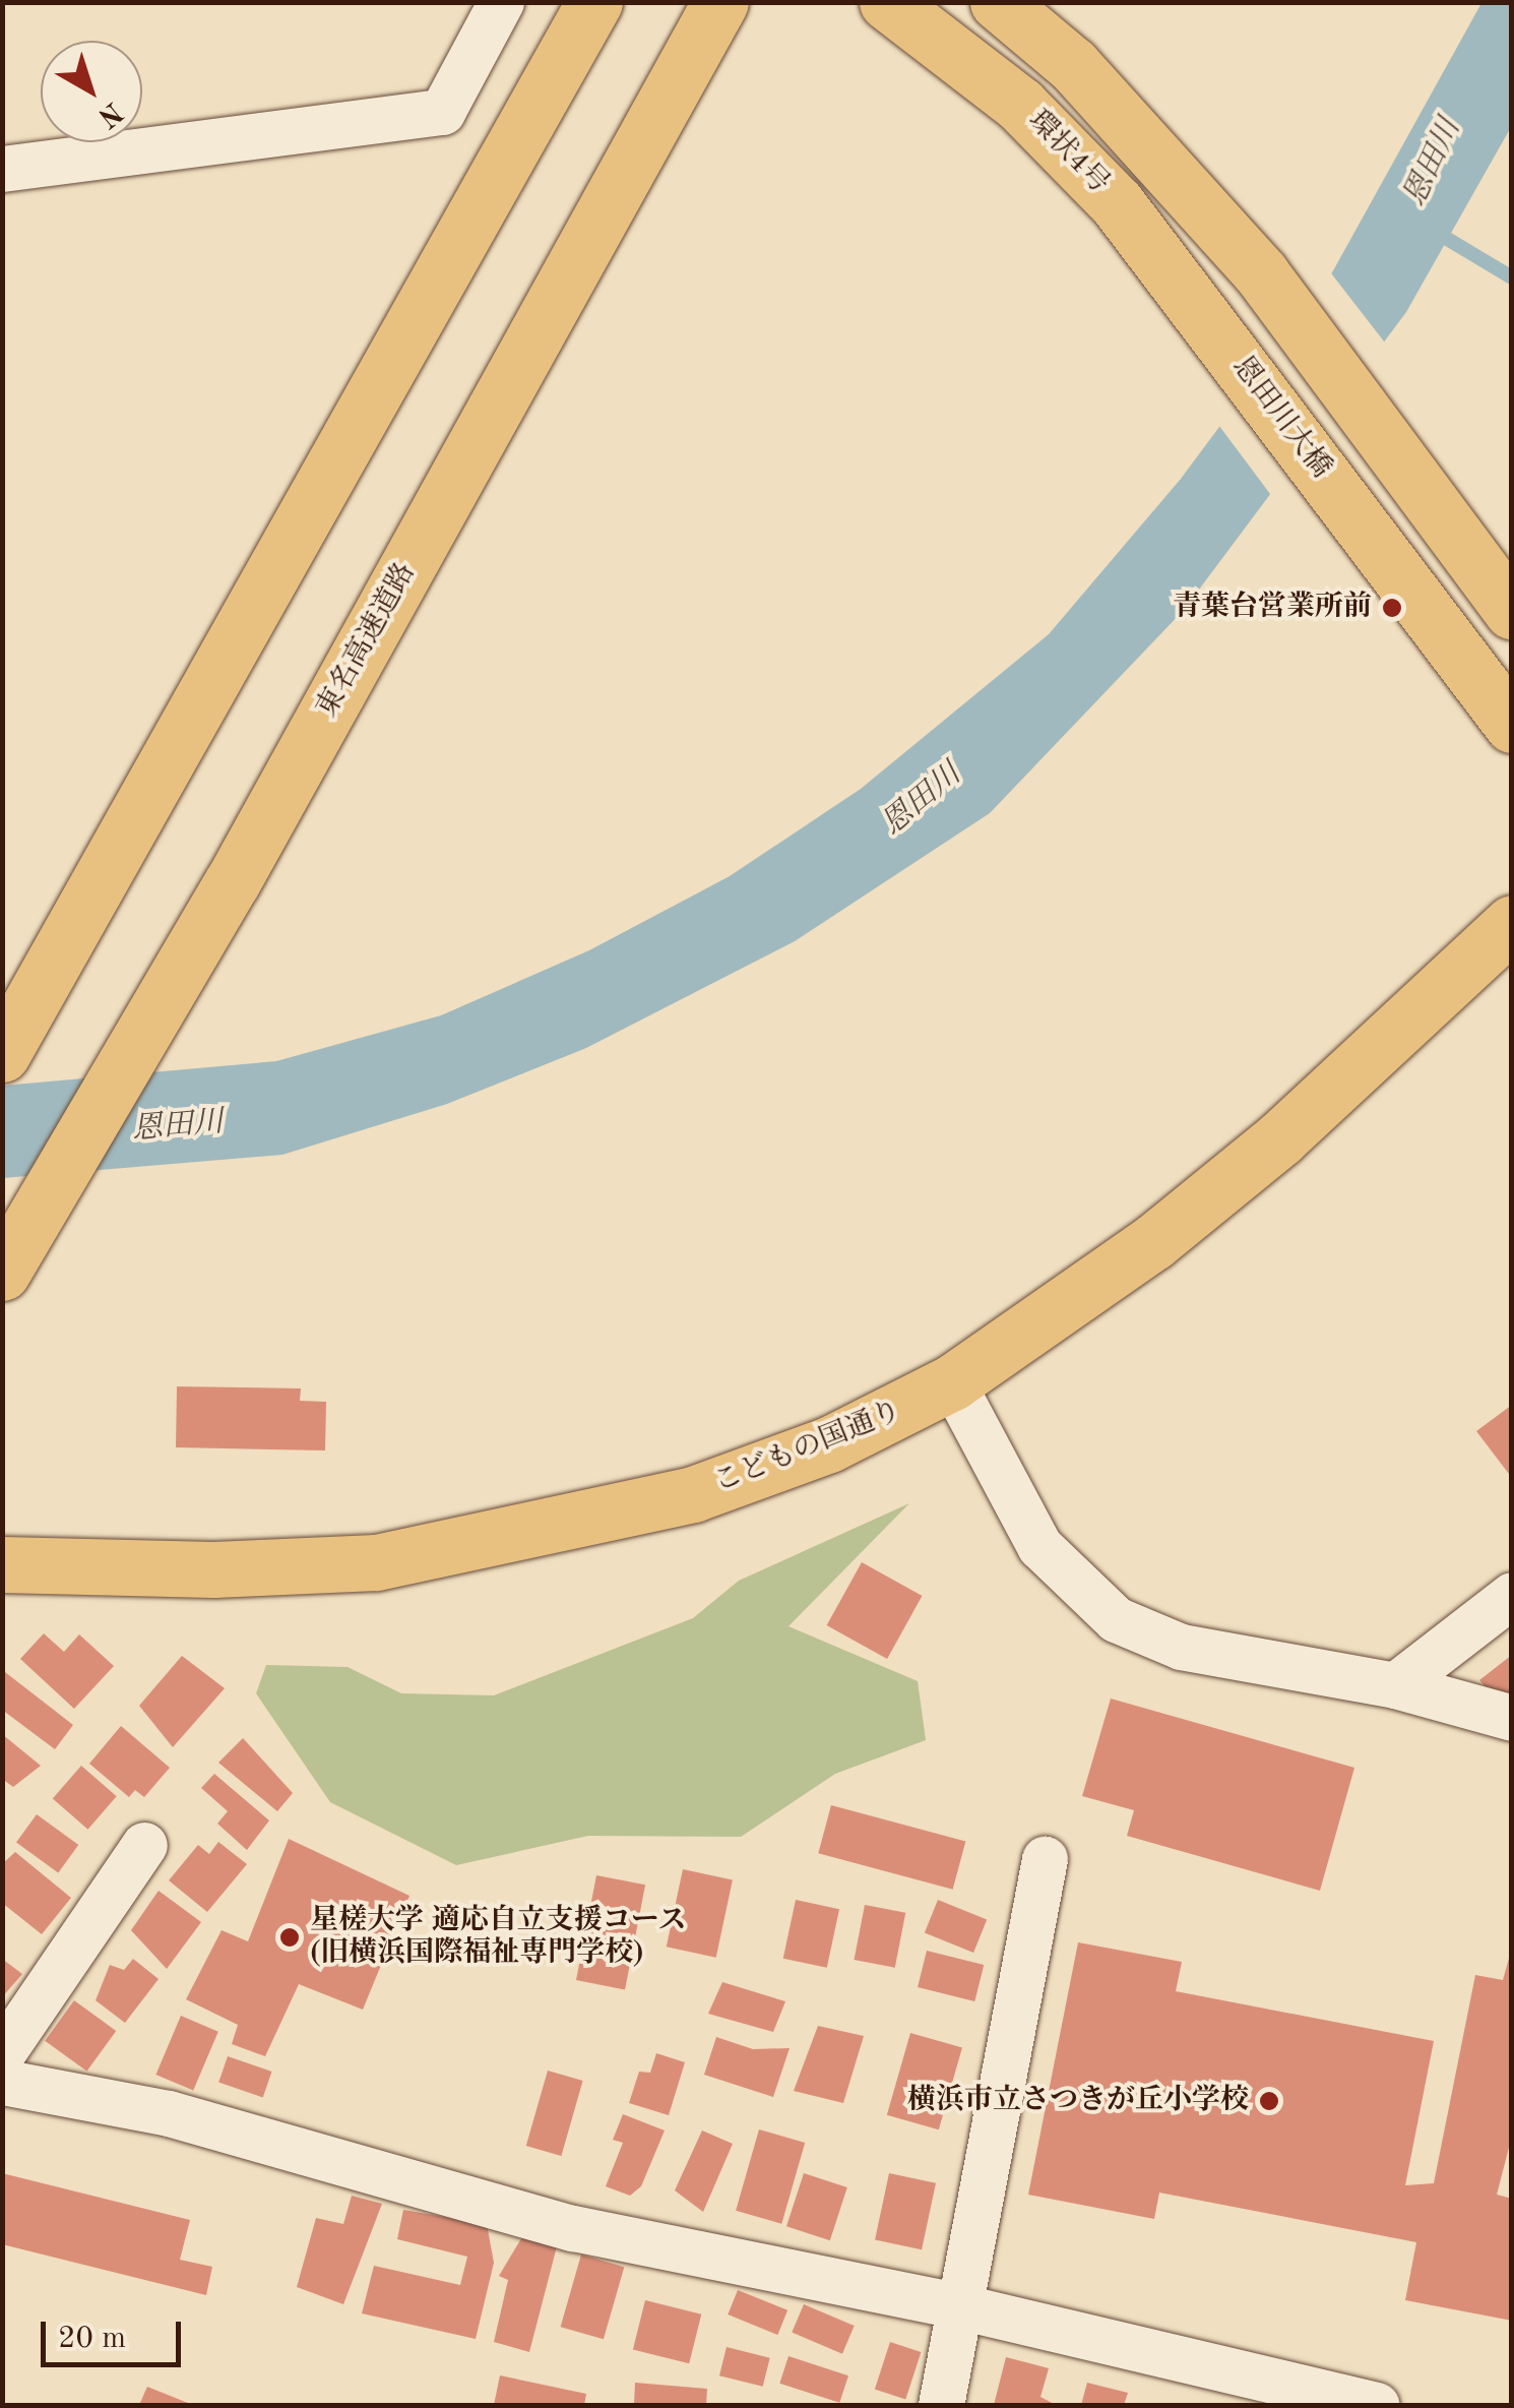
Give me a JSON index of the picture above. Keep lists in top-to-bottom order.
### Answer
{
  "streets": {
    "main road": [
      "環状4号",
      "恩田川大橋",
      "東名高速道路",
      "こどもの国通り"
    ]
  },
  "crossings": [
    ["環状4号", "恩田川大橋"]
  ],
  "water": ["恩田川"],
  "places": ["青葉台営業所前", "星槎大学 適応自立支援コース (旧横浜国際福祉専門学校)", "横浜市立さつきが丘小学校"],
  "scale_bar": "20 m",
  "north": "bottom right"
}
